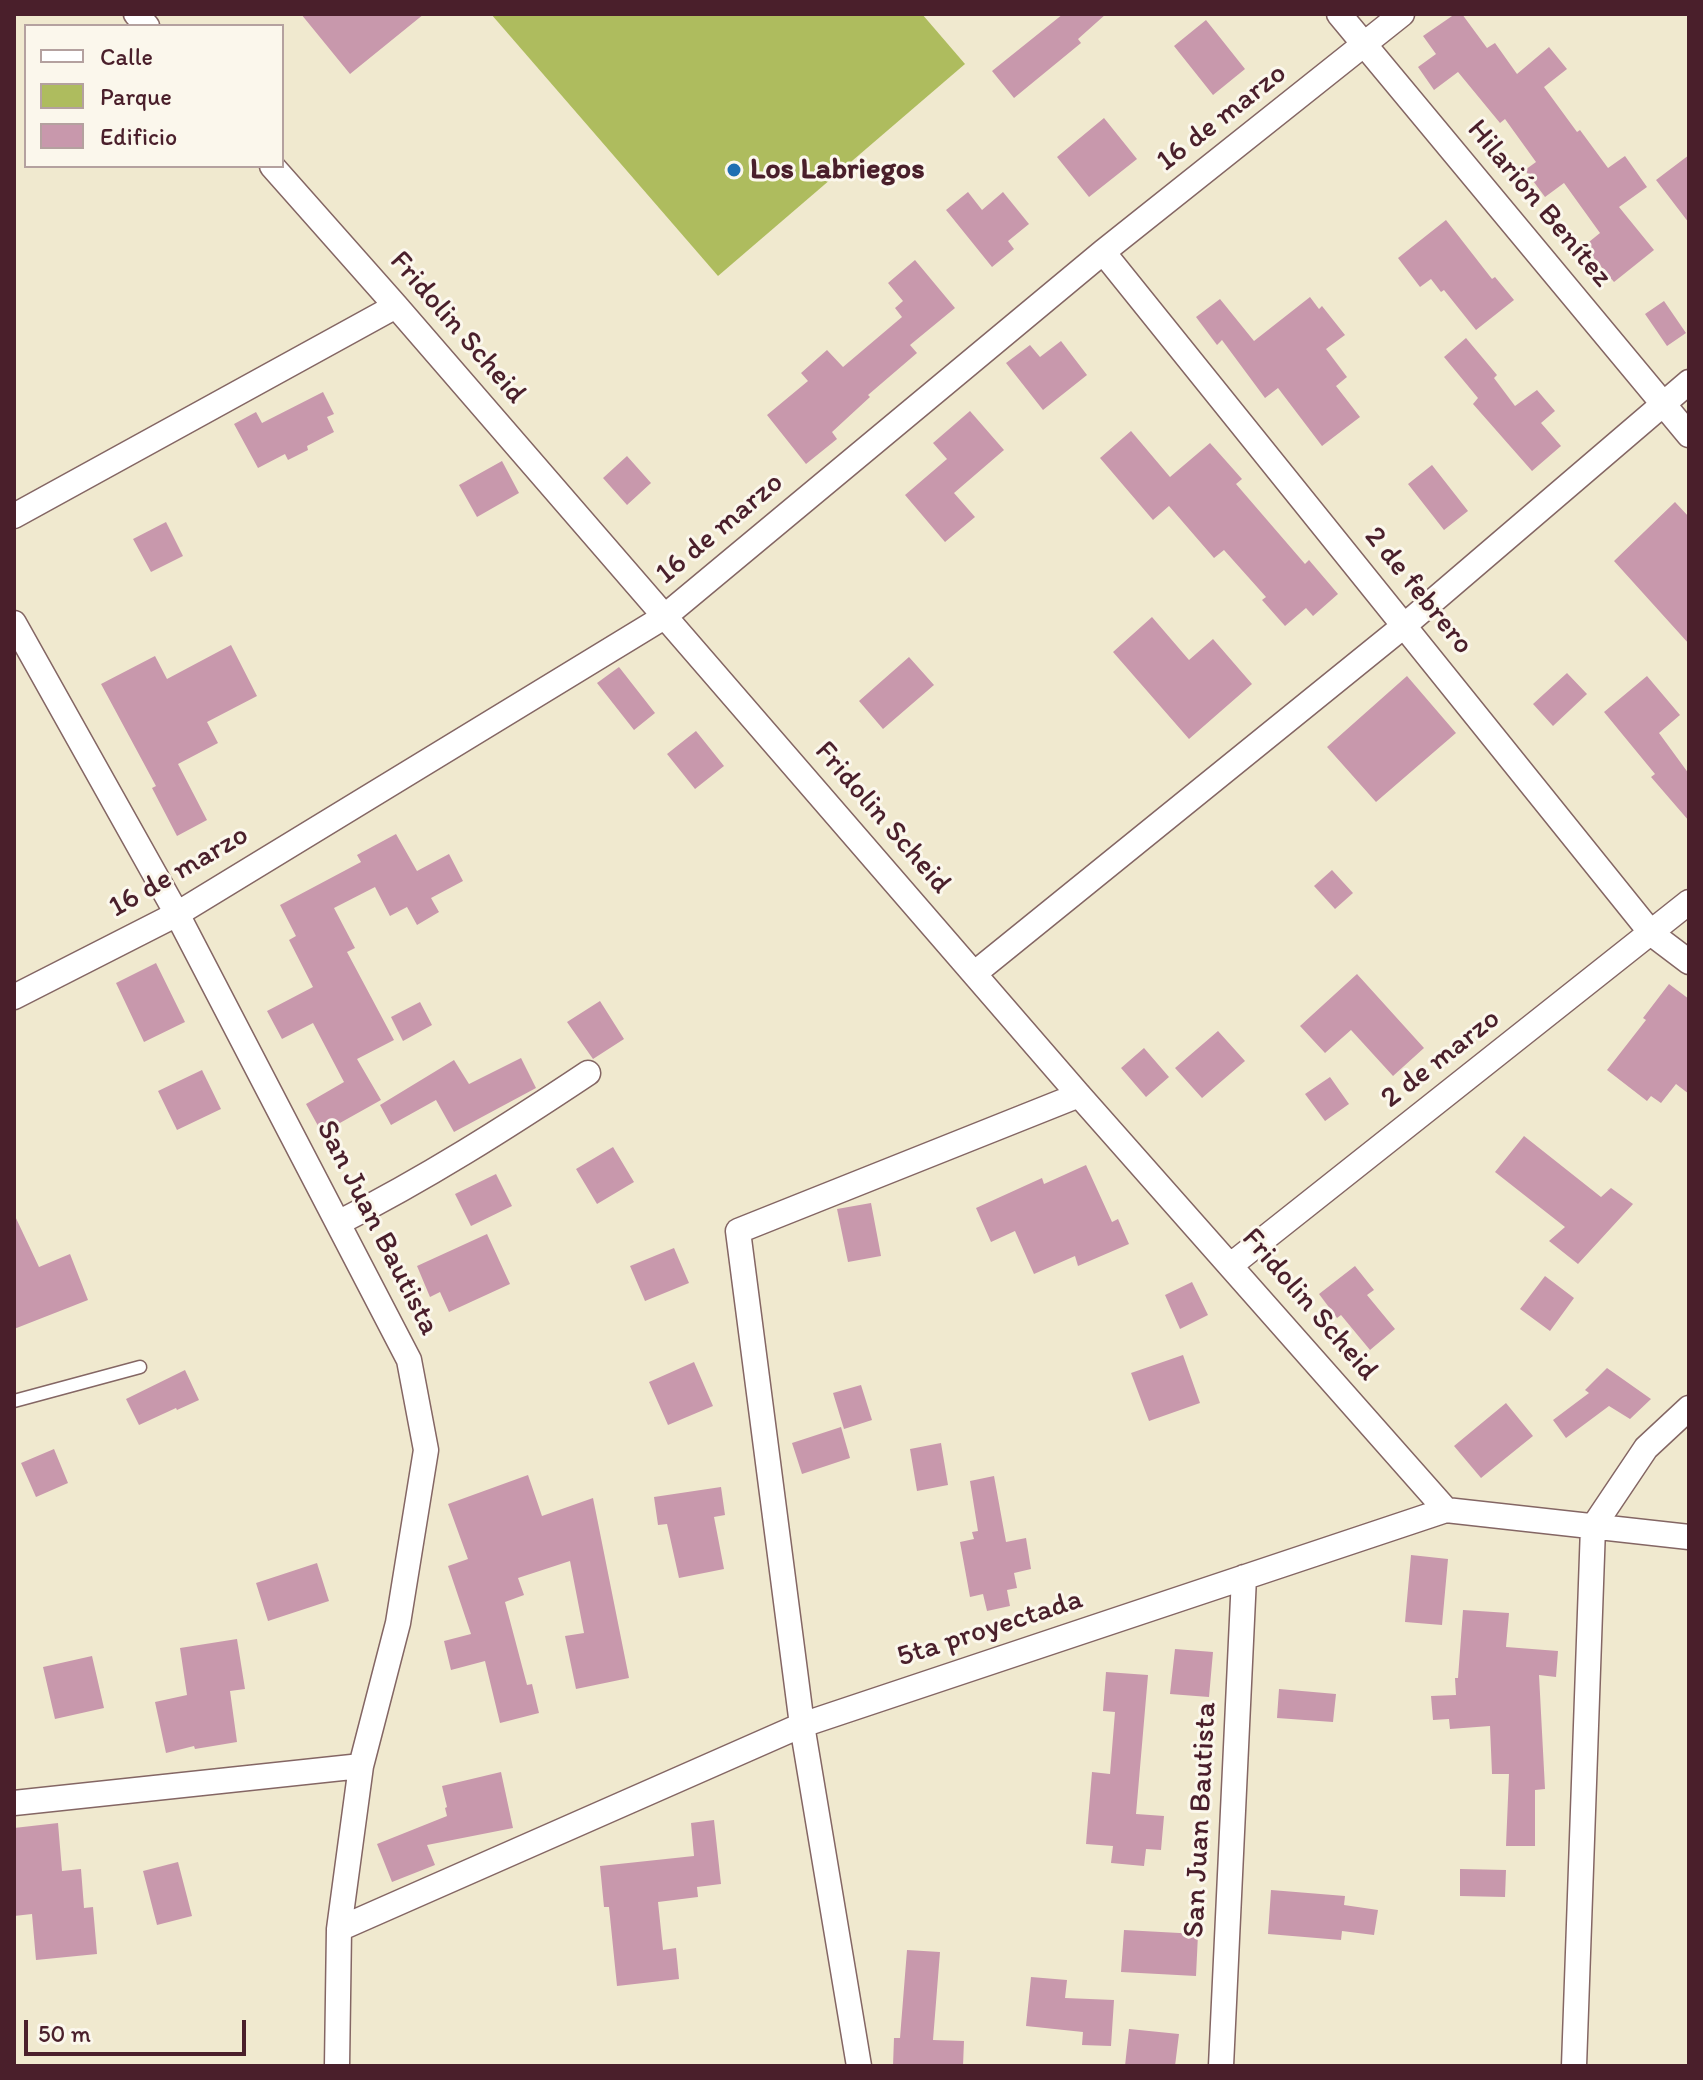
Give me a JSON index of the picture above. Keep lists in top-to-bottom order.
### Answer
{
  "streets": {
    "street": [
      "16 de marzo",
      "Hilarión Benítez",
      "Fridolin Scheid",
      "2 de febrero",
      "2 de marzo",
      "San Juan Bautista",
      "5ta proyectada"
    ]
  },
  "crossings": [
    ["16 de marzo", "Hilarión Benítez"],
    ["16 de marzo", "Fridolin Scheid"],
    ["16 de marzo", "2 de febrero"],
    ["16 de marzo", "San Juan Bautista"],
    ["Fridolin Scheid", "2 de marzo"],
    ["Fridolin Scheid", "5ta proyectada"],
    ["2 de febrero", "2 de marzo"],
    ["San Juan Bautista", "5ta proyectada"]
  ],
  "places": ["Los Labriegos"],
  "legend": ["Calle", "Parque", "Edificio"],
  "scale_bar": "50 m"
}
